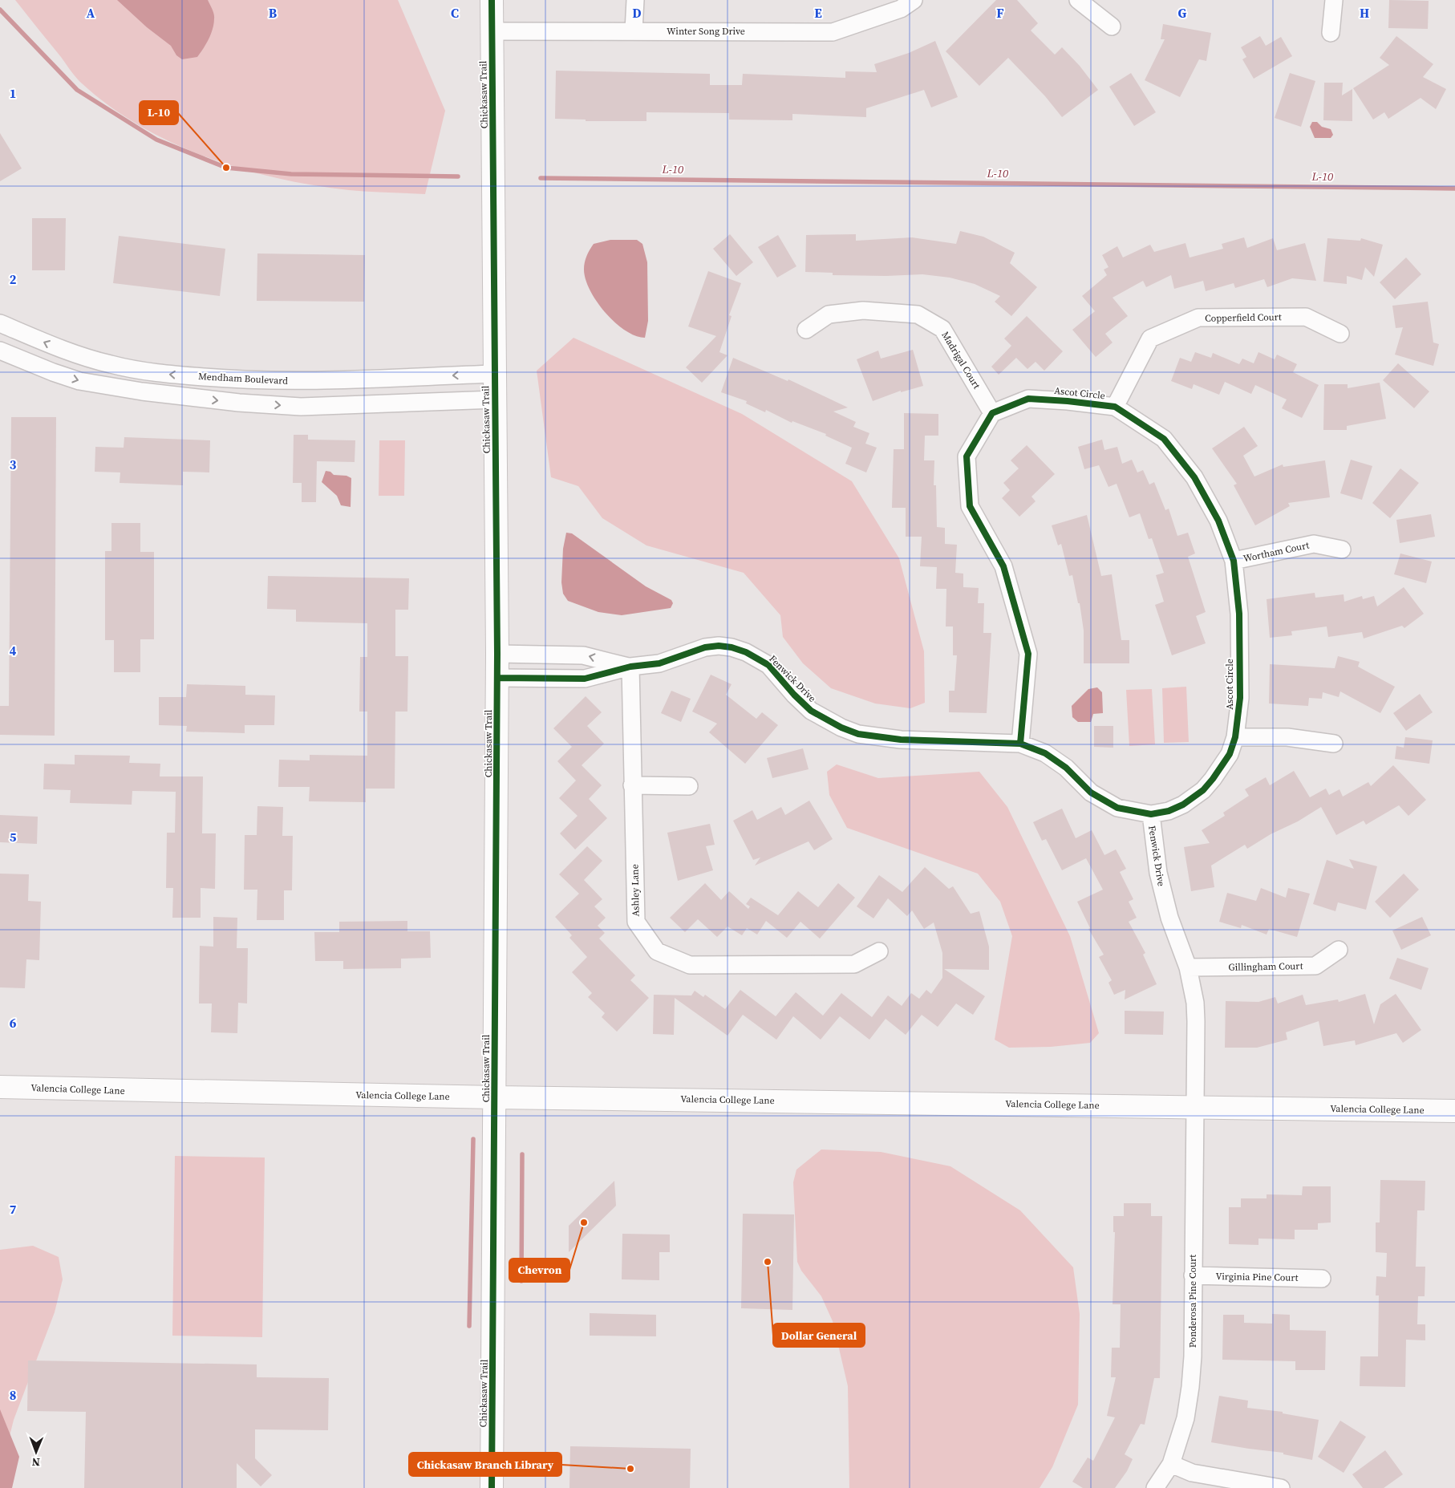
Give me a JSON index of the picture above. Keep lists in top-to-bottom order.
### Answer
{
  "streets": {
    "street": [
      "Winter Song Drive",
      "Chickasaw Trail",
      "Copperfield Court",
      "Madrigal Court",
      "Mendham Boulevard",
      "Ascot Circle",
      "Wortham Court",
      "Fenwick Drive",
      "Ashley Lane",
      "Gillingham Court",
      "Valencia College Lane",
      "Virginia Pine Court",
      "Ponderosa Pine Court"
    ]
  },
  "crossings": [
    ["Winter Song Drive", "Chickasaw Trail"],
    ["Chickasaw Trail", "Mendham Boulevard"],
    ["Chickasaw Trail", "Fenwick Drive"],
    ["Chickasaw Trail", "Valencia College Lane"],
    ["Copperfield Court", "Ascot Circle"],
    ["Madrigal Court", "Ascot Circle"],
    ["Ascot Circle", "Wortham Court"],
    ["Ascot Circle", "Fenwick Drive"],
    ["Fenwick Drive", "Ashley Lane"],
    ["Fenwick Drive", "Gillingham Court"],
    ["Fenwick Drive", "Valencia College Lane"],
    ["Fenwick Drive", "Ponderosa Pine Court"],
    ["Valencia College Lane", "Ponderosa Pine Court"],
    ["Virginia Pine Court", "Ponderosa Pine Court"]
  ],
  "water": ["L-10"],
  "places": [
    "L-10",
    "Chevron",
    "Dollar General",
    "Chickasaw Branch Library"
  ],
  "north": "bottom",
  "grid": {
    "columns": [
      "A",
      "B",
      "C",
      "D",
      "E",
      "F",
      "G",
      "H"
    ],
    "rows": [
      "1",
      "2",
      "3",
      "4",
      "5",
      "6",
      "7",
      "8"
    ]
  }
}
